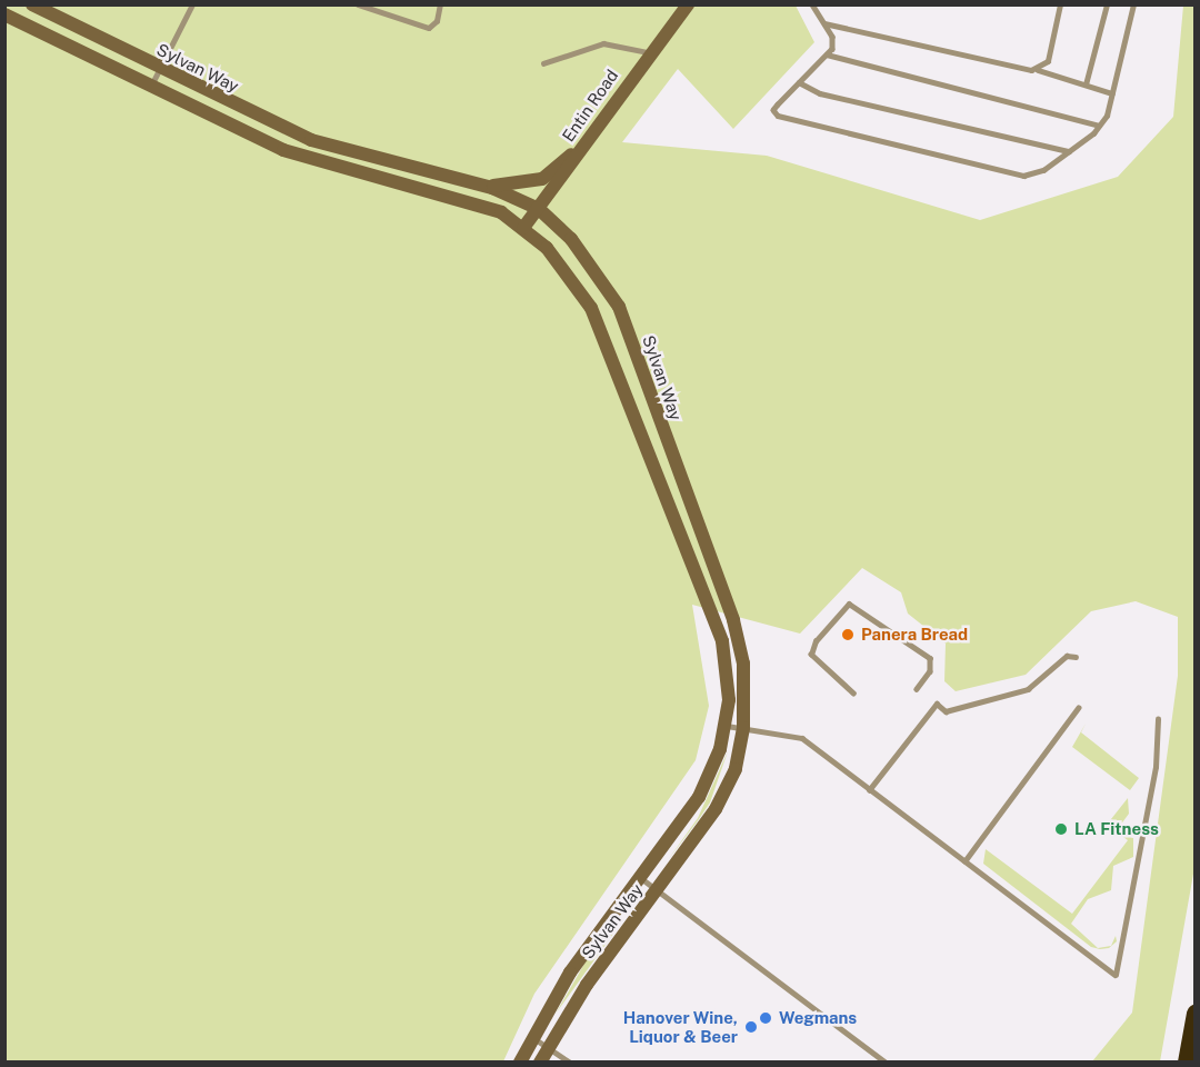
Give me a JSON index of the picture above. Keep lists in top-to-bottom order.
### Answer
{
  "streets": {
    "street": ["Sylvan Way", "Entin Road"]
  },
  "crossings": [
    ["Sylvan Way", "Entin Road"]
  ],
  "places": [
    "Panera Bread",
    "LA Fitness",
    "Wegmans",
    "Hanover Wine, Liquor & Beer"
  ]
}
